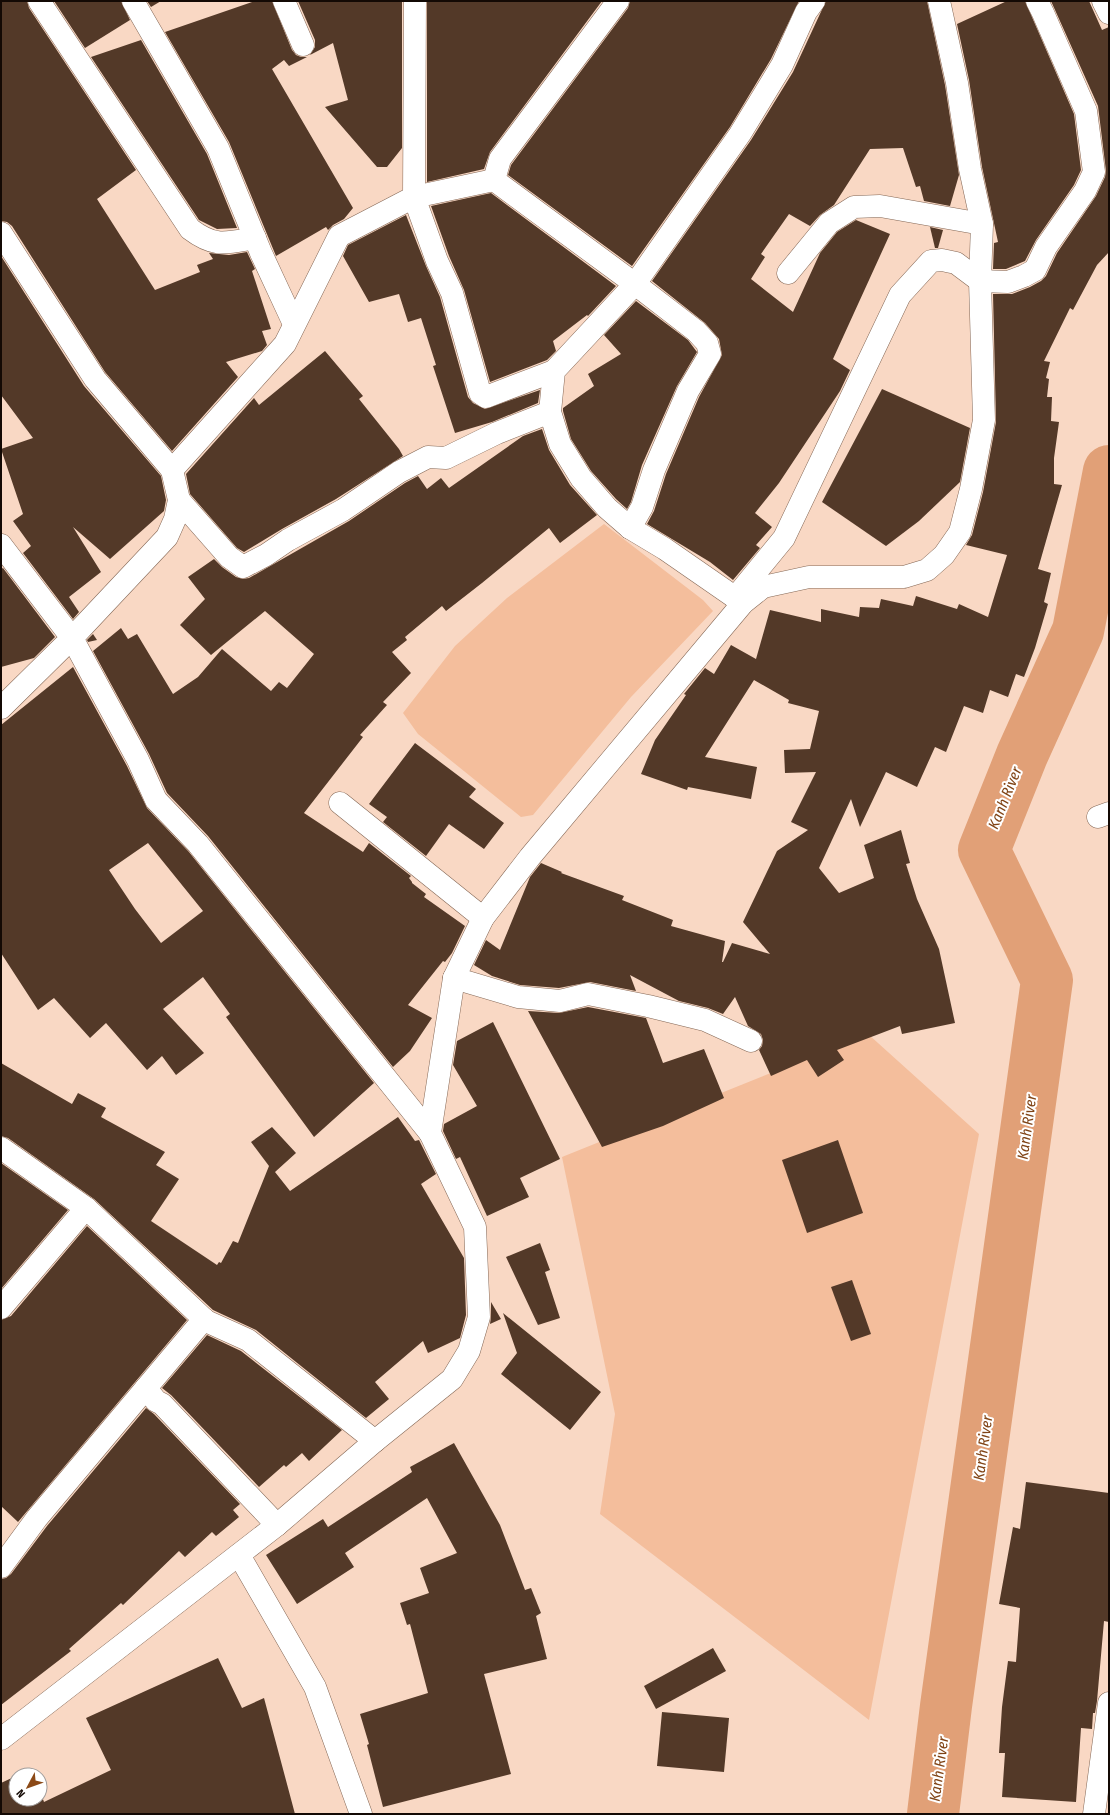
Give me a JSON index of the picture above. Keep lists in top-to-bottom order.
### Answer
{
  "water": ["Kanh River"],
  "north": "bottom left"
}
